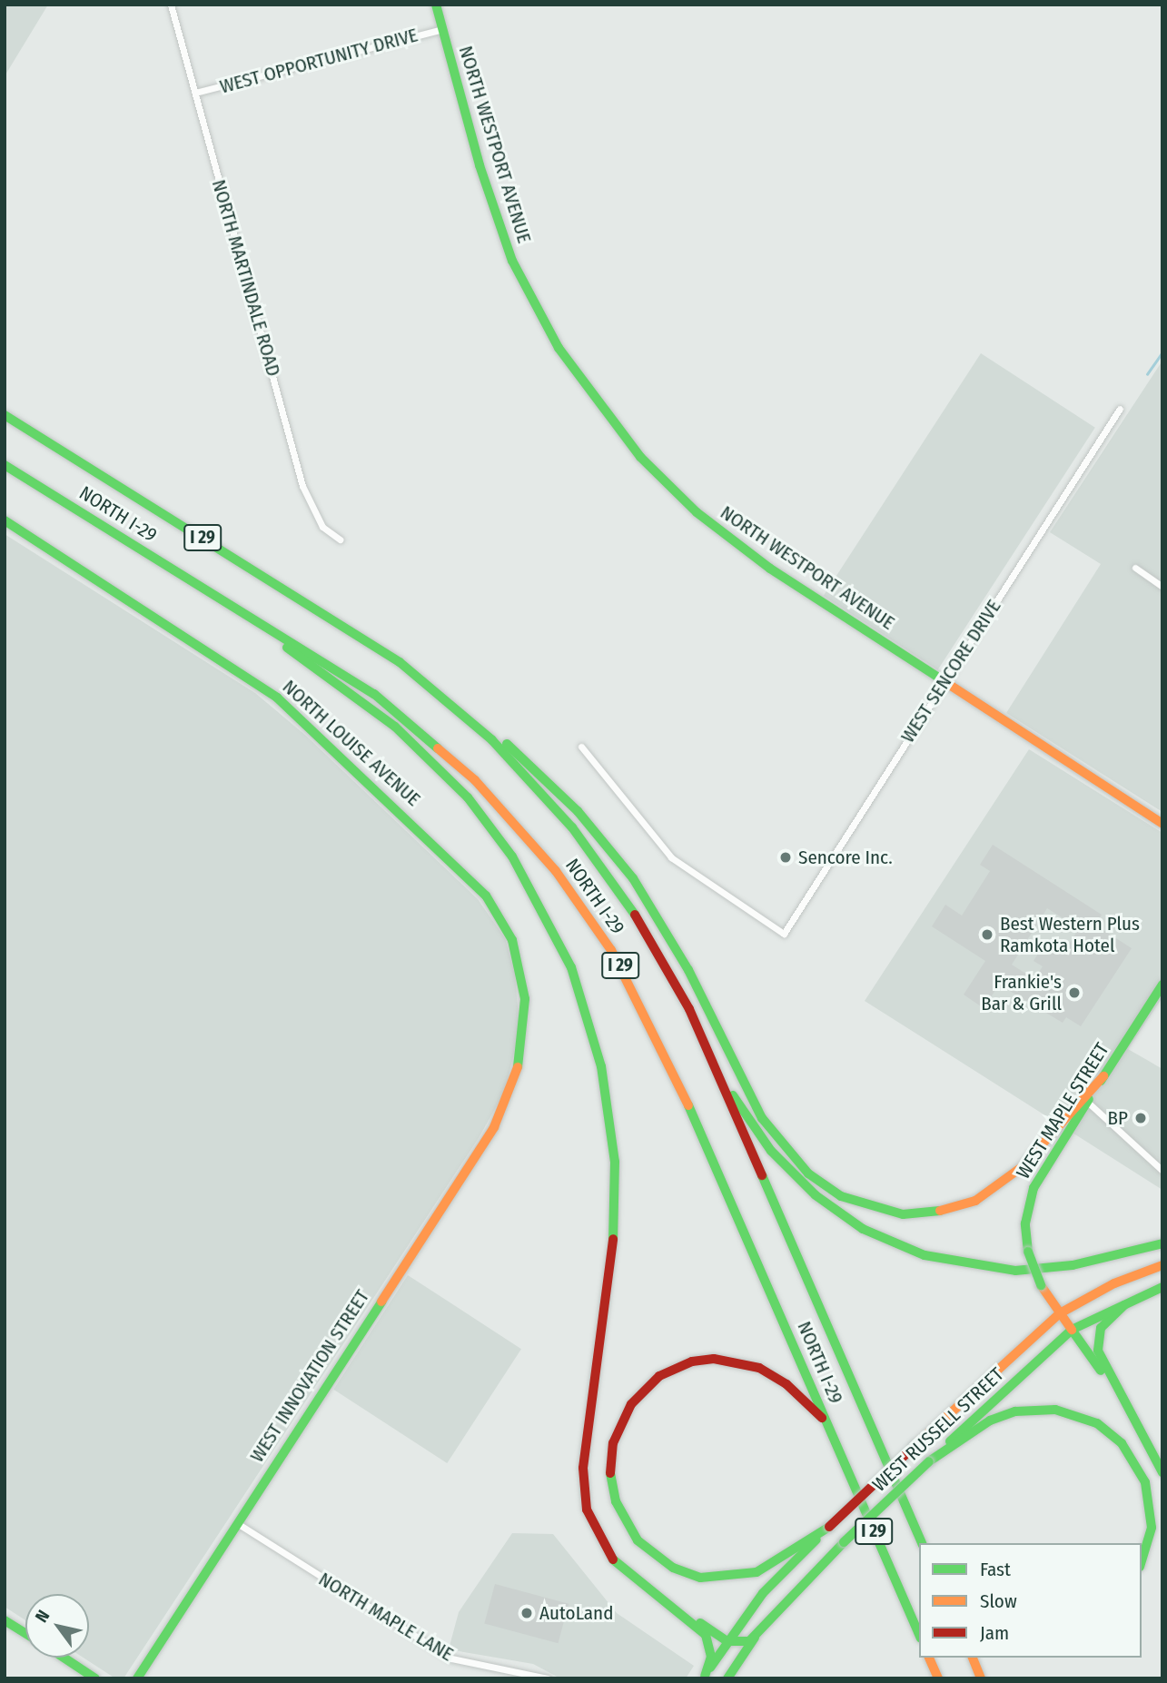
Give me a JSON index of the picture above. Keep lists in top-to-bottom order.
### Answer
{
  "streets": {
    "main road": [
      "NORTH WESTPORT AVENUE",
      "NORTH I-29",
      "I 29",
      "NORTH LOUISE AVENUE",
      "WEST MAPLE STREET",
      "WEST INNOVATION STREET",
      "WEST RUSSELL STREET"
    ],
    "street": [
      "WEST OPPORTUNITY DRIVE",
      "NORTH MARTINDALE ROAD",
      "WEST SENCORE DRIVE",
      "NORTH MAPLE LANE"
    ]
  },
  "crossings": [
    ["WEST OPPORTUNITY DRIVE", "NORTH WESTPORT AVENUE"],
    ["WEST OPPORTUNITY DRIVE", "NORTH MARTINDALE ROAD"],
    ["NORTH WESTPORT AVENUE", "WEST SENCORE DRIVE"],
    ["NORTH LOUISE AVENUE", "WEST INNOVATION STREET"],
    ["WEST MAPLE STREET", "WEST RUSSELL STREET"],
    ["WEST INNOVATION STREET", "NORTH MAPLE LANE"]
  ],
  "places": [
    "Sencore Inc.",
    "Best Western Plus Ramkota Hotel",
    "Frankie's Bar & Grill",
    "BP",
    "AutoLand"
  ],
  "legend": ["Fast", "Slow", "Jam"],
  "north": "top left"
}
